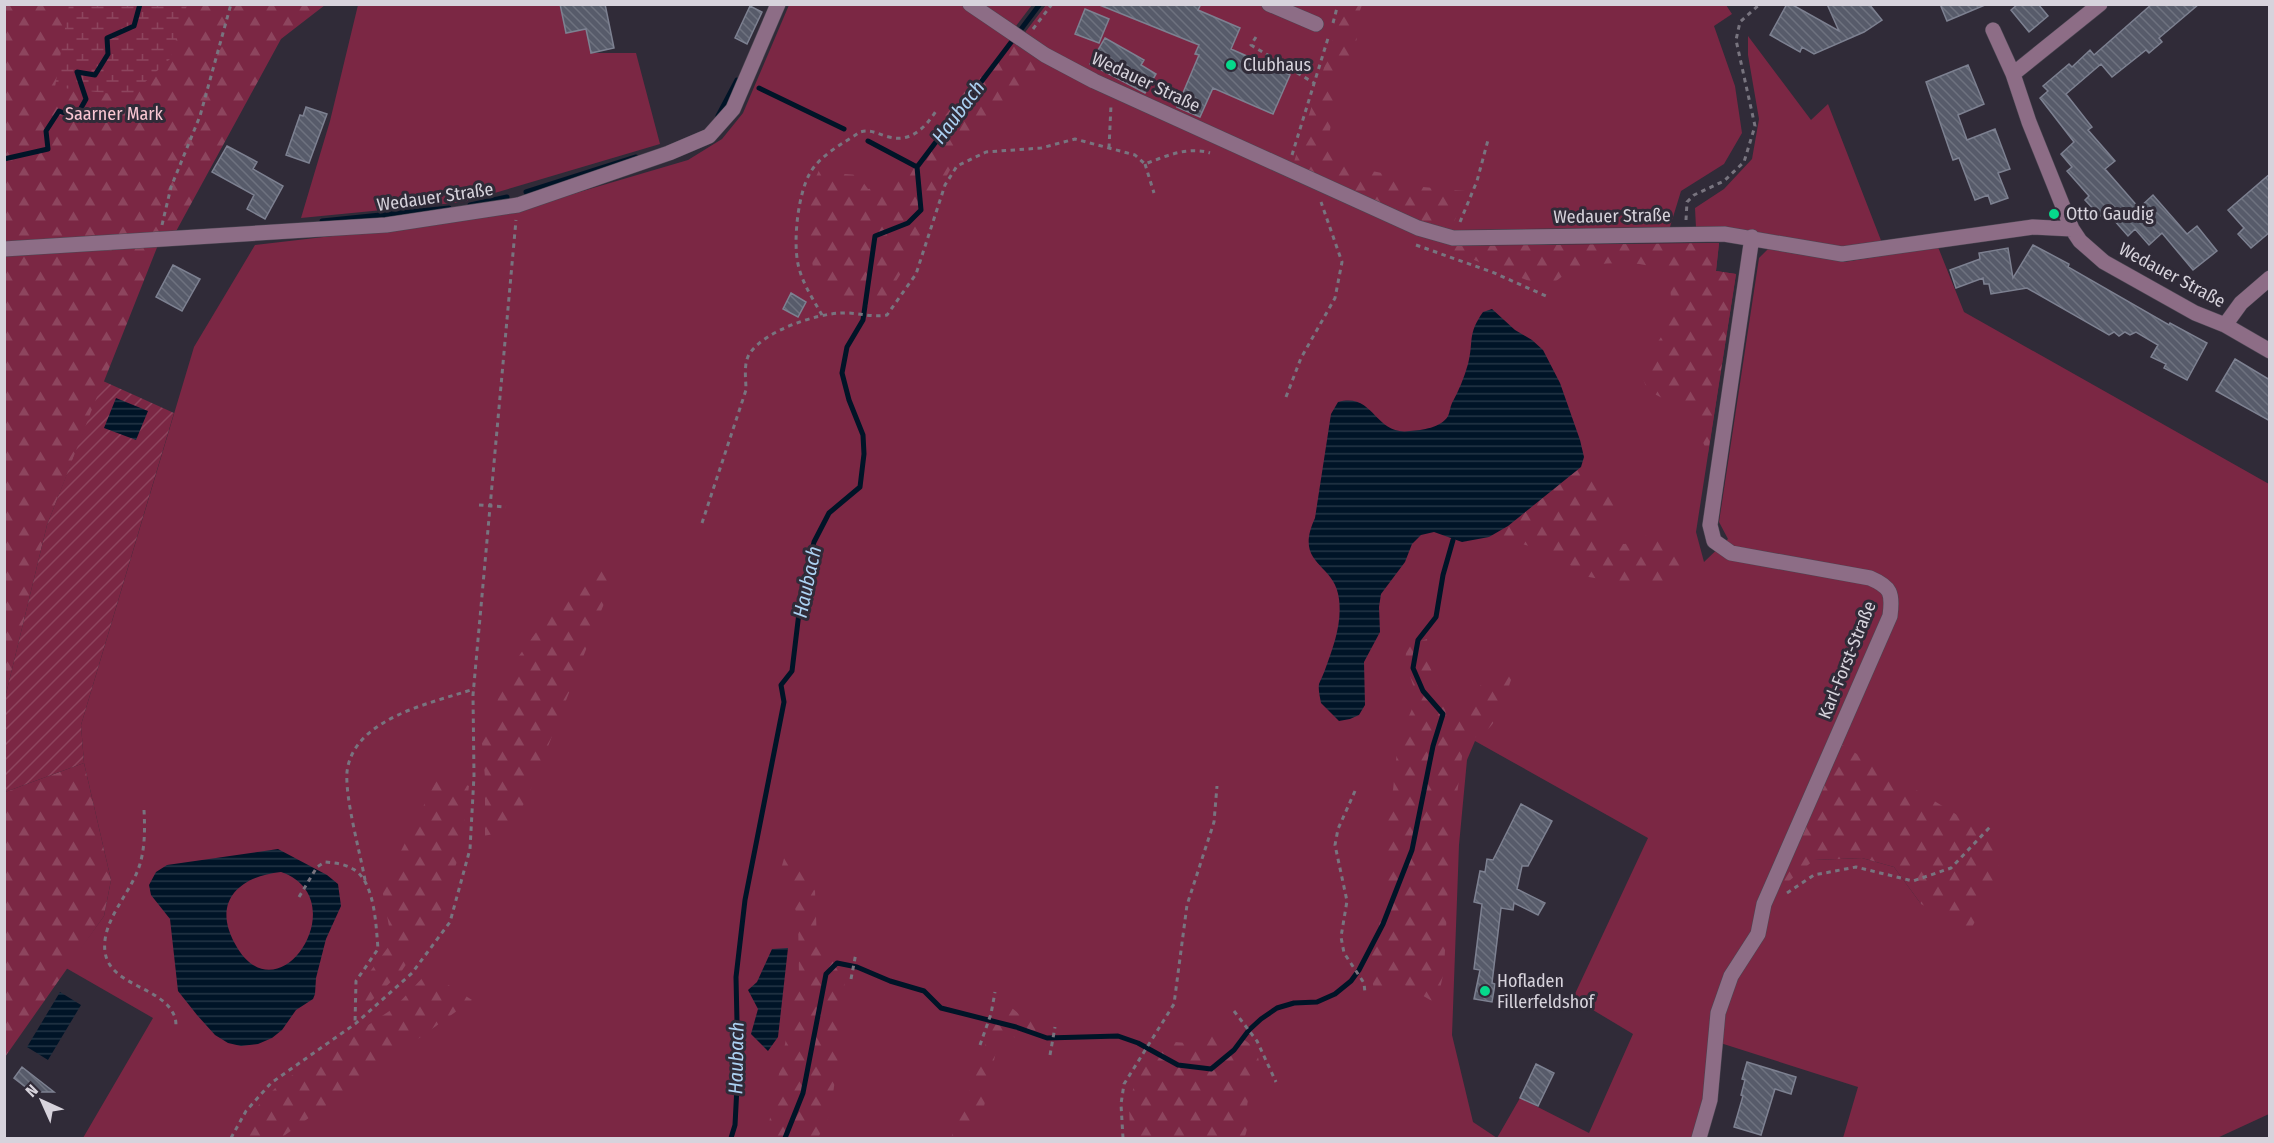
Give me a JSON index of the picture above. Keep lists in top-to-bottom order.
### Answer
{
  "streets": {
    "street": ["Wedauer Straße", "Karl-Forst-Straße"]
  },
  "crossings": [
    ["Wedauer Straße", "Karl-Forst-Straße"]
  ],
  "water": ["Haubach"],
  "parks": ["Saarner Mark"],
  "places": ["Clubhaus", "Otto Gaudig", "Hofladen Fillerfeldshof"],
  "north": "top left"
}
